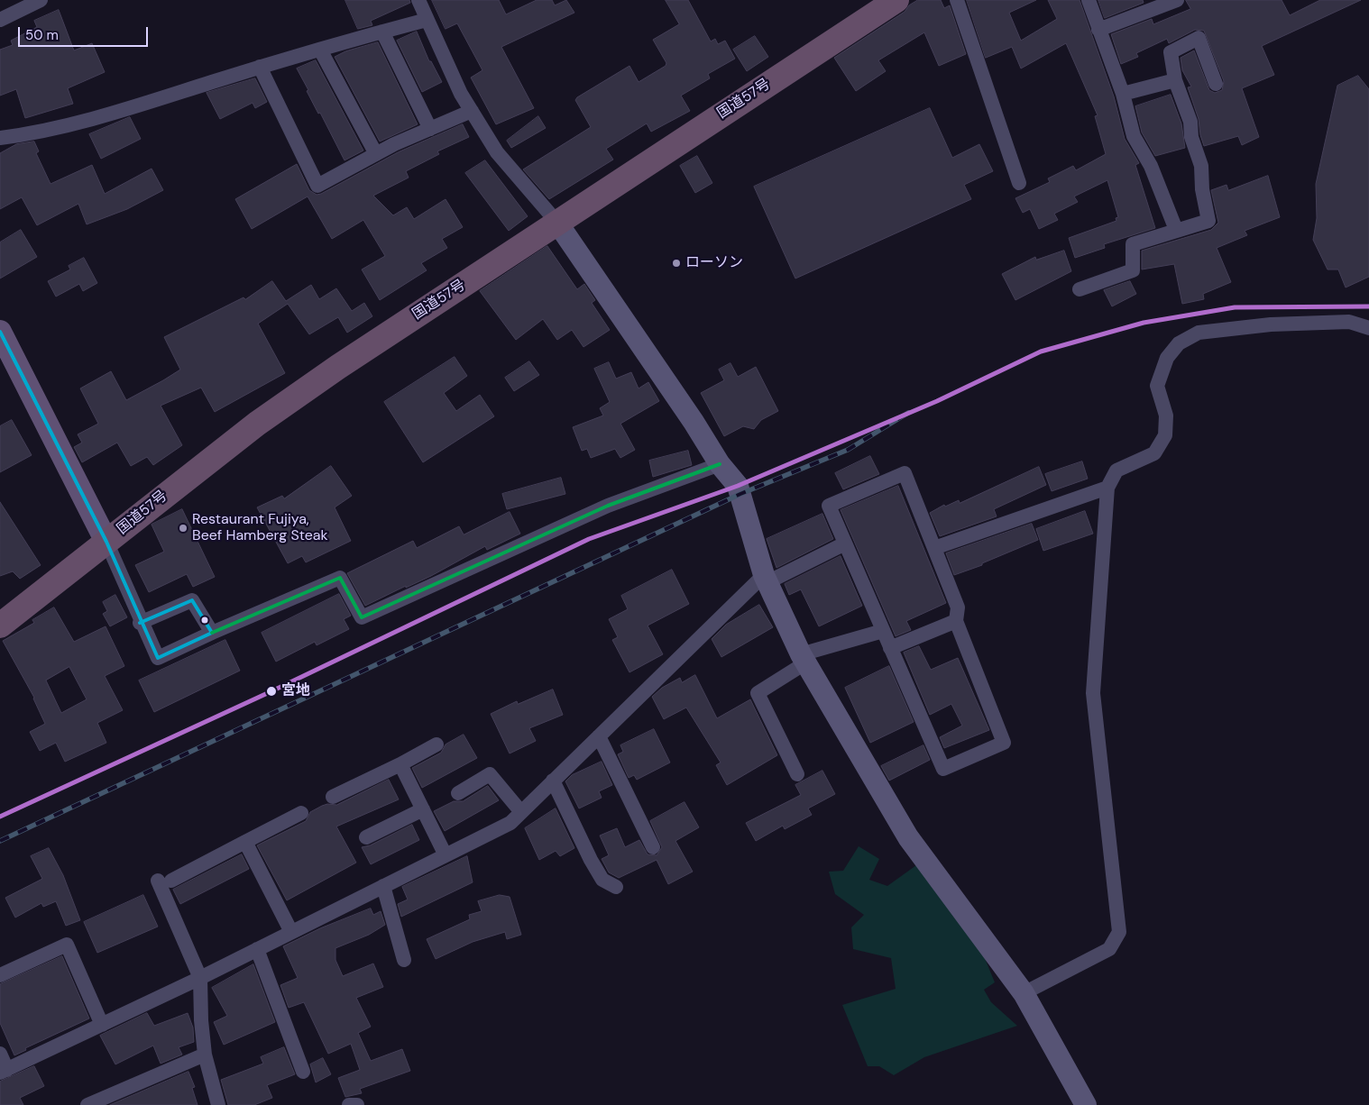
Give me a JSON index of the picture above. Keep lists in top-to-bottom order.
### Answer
{
  "streets": {
    "highway": ["国道57号"]
  },
  "places": ["ローソン", "Restaurant Fujiya, Beef Hamberg Steak", "宮地"],
  "scale_bar": "50 m"
}
